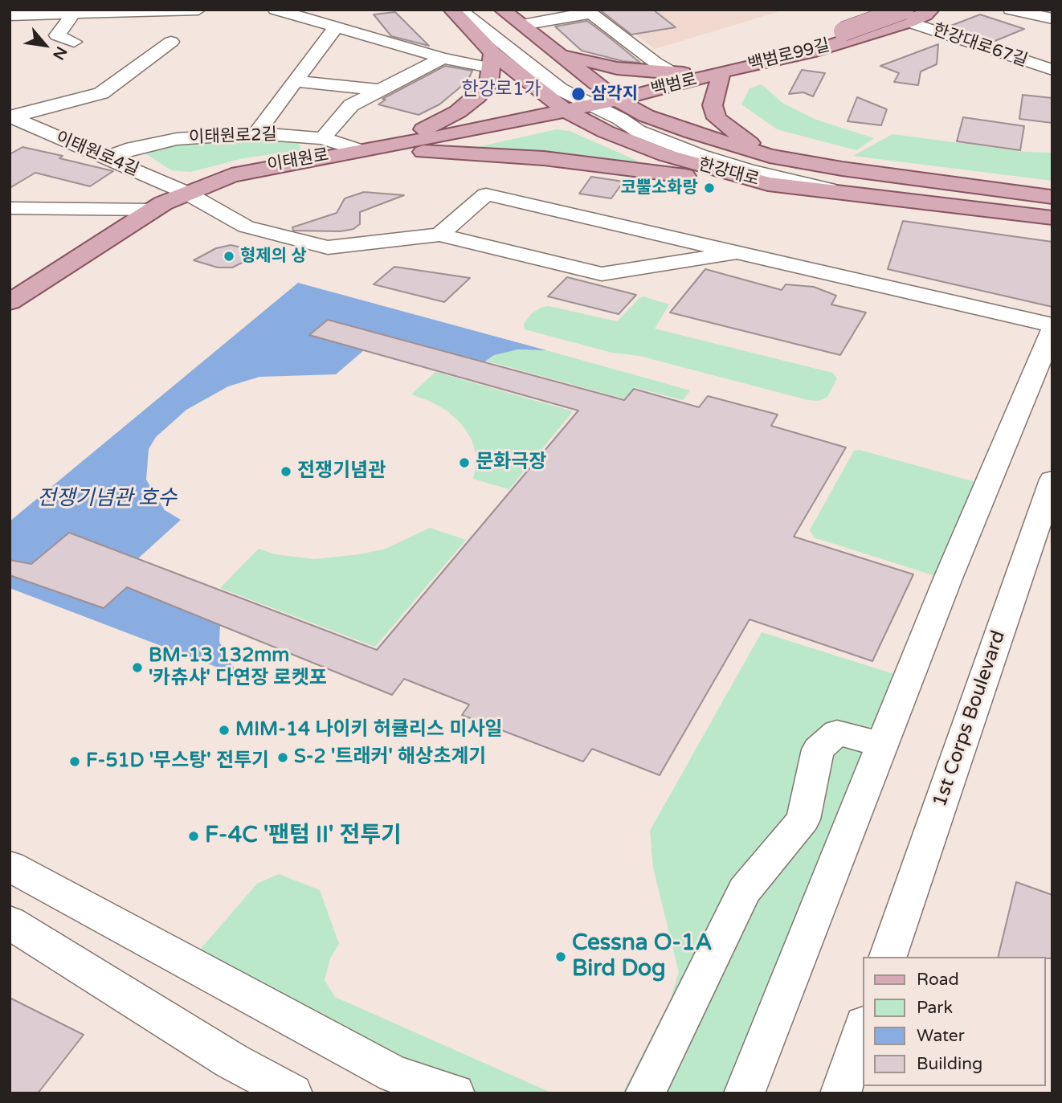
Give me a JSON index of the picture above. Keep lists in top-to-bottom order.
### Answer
{
  "streets": {
    "main road": [
      "백범로99길",
      "백범로",
      "이태원로",
      "한강대로"
    ],
    "street": [
      "한강대로67길",
      "이태원로2길",
      "이태원로4길",
      "1st Corps Boulevard"
    ]
  },
  "crossings": [
    ["한강대로67길", "백범로99길"],
    ["한강대로67길", "백범로"],
    ["백범로99길", "백범로"],
    ["백범로", "이태원로"],
    ["백범로", "한강대로"],
    ["이태원로2길", "이태원로4길"],
    ["이태원로2길", "이태원로"],
    ["이태원로4길", "이태원로"],
    ["이태원로", "한강대로"]
  ],
  "districts": ["한강로1가"],
  "water": ["전쟁기념관 호수"],
  "places": [
    "삼각지",
    "코뿔소화랑",
    "형제의 상",
    "문화극장",
    "전쟁기념관",
    "BM-13 132mm '카츄샤' 다연장 로켓포",
    "MIM-14 나이키 허큘리스 미사일",
    "S-2 '트래커' 해상초계기",
    "F-51D '무스탕' 전투기",
    "F-4C '팬텀 II' 전투기",
    "Cessna O-1A Bird Dog"
  ],
  "legend": [
    "Road",
    "Park",
    "Water",
    "Building"
  ],
  "north": "bottom right"
}
